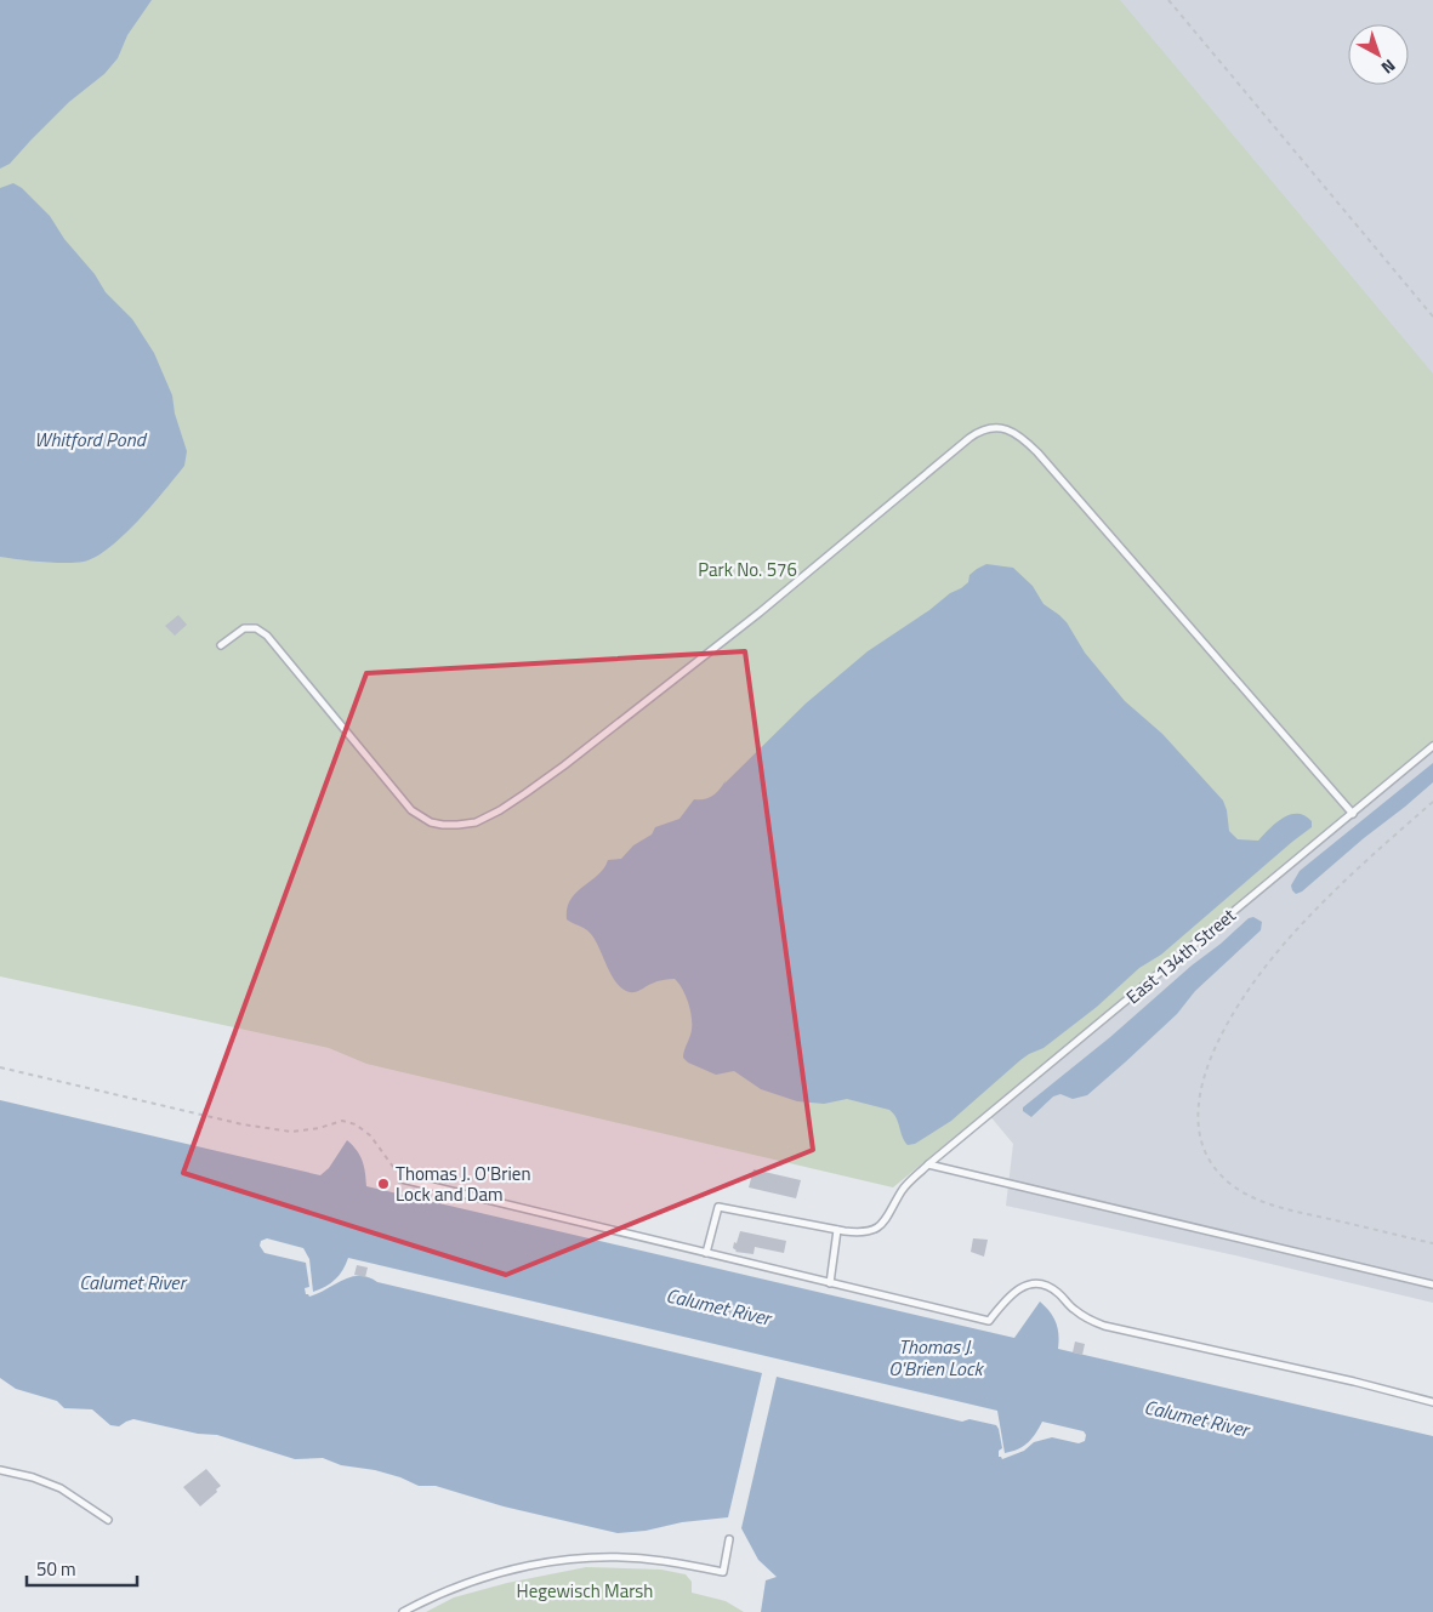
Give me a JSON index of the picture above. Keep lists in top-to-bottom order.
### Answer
{
  "streets": {
    "lane": ["East 134th Street"]
  },
  "water": ["Whitford Pond", "Calumet River", "Thomas J. O'Brien Lock"],
  "parks": ["Park No. 576", "Hegewisch Marsh"],
  "places": ["Thomas J. O'Brien Lock and Dam"],
  "scale_bar": "50 m",
  "north": "bottom right"
}
